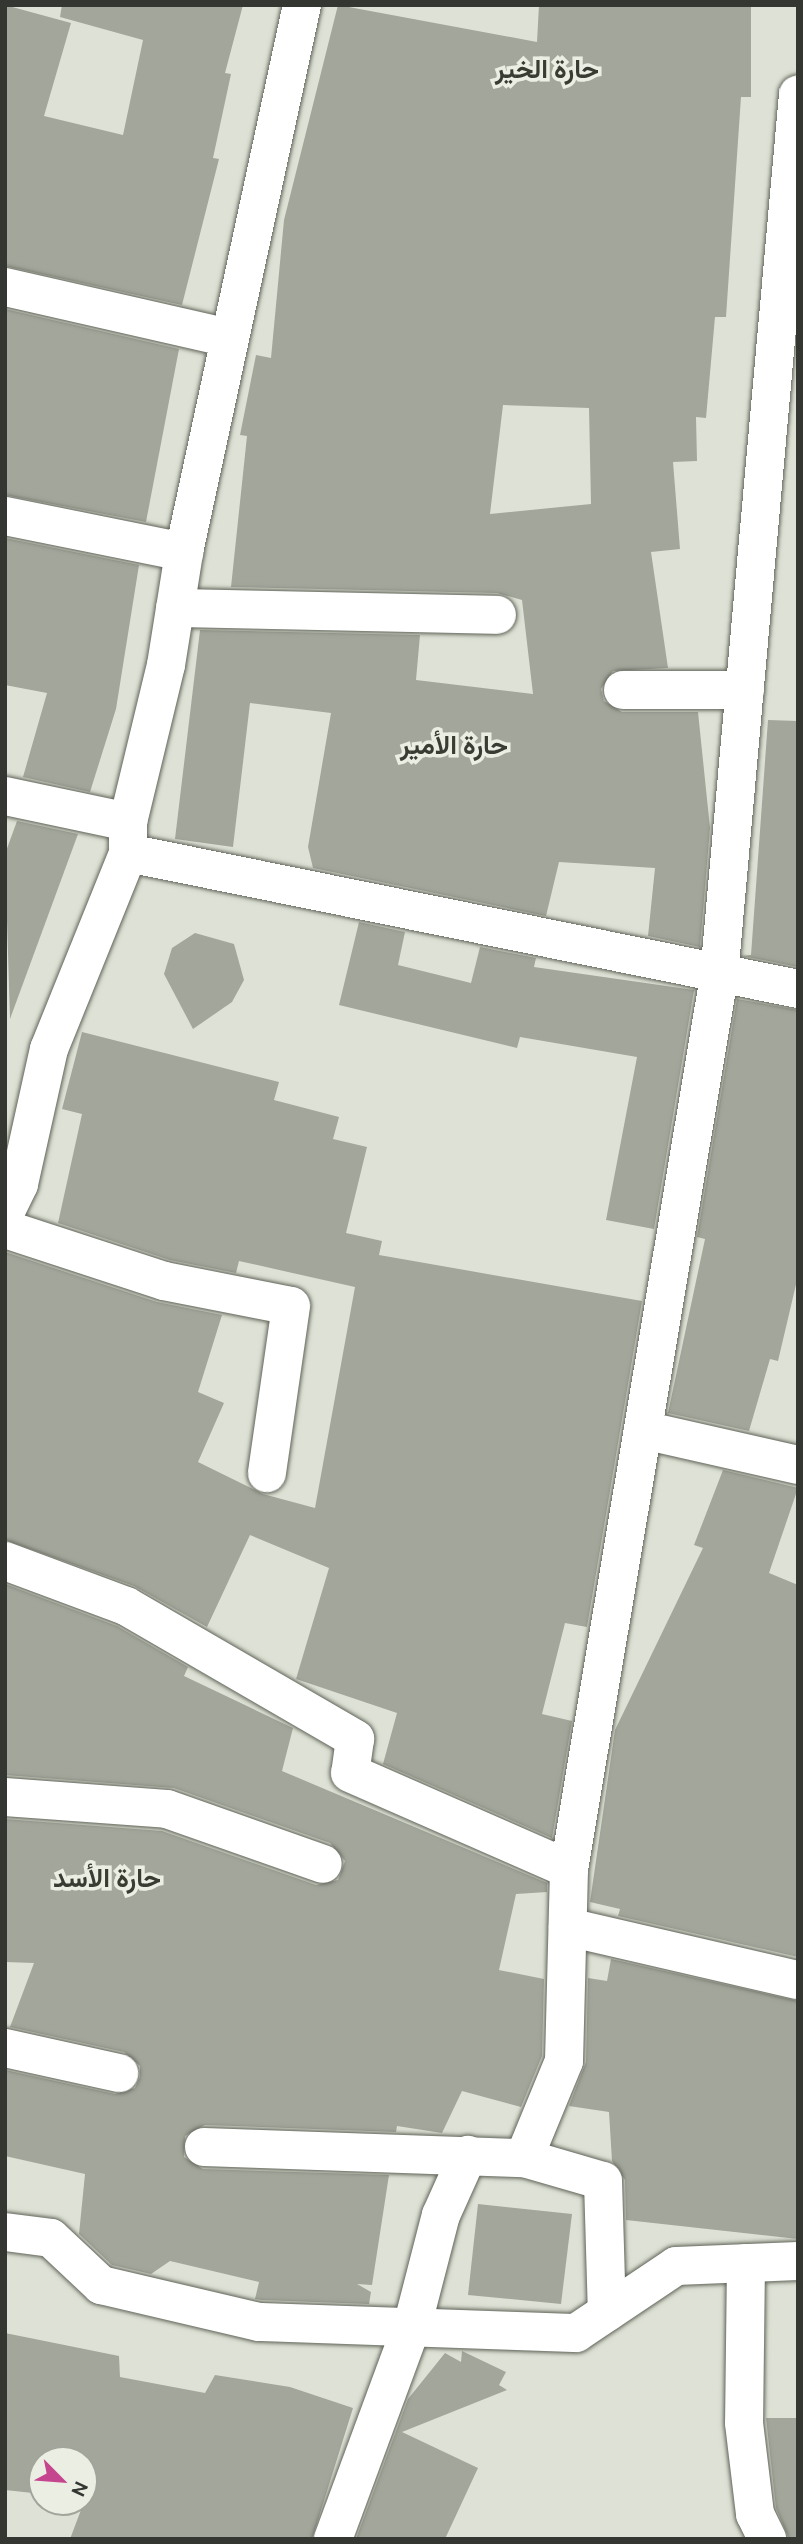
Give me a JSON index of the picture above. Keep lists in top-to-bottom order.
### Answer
{
  "districts": ["حارة الخير", "حارة الأمير", "حارة الأسد"],
  "north": "bottom right"
}
